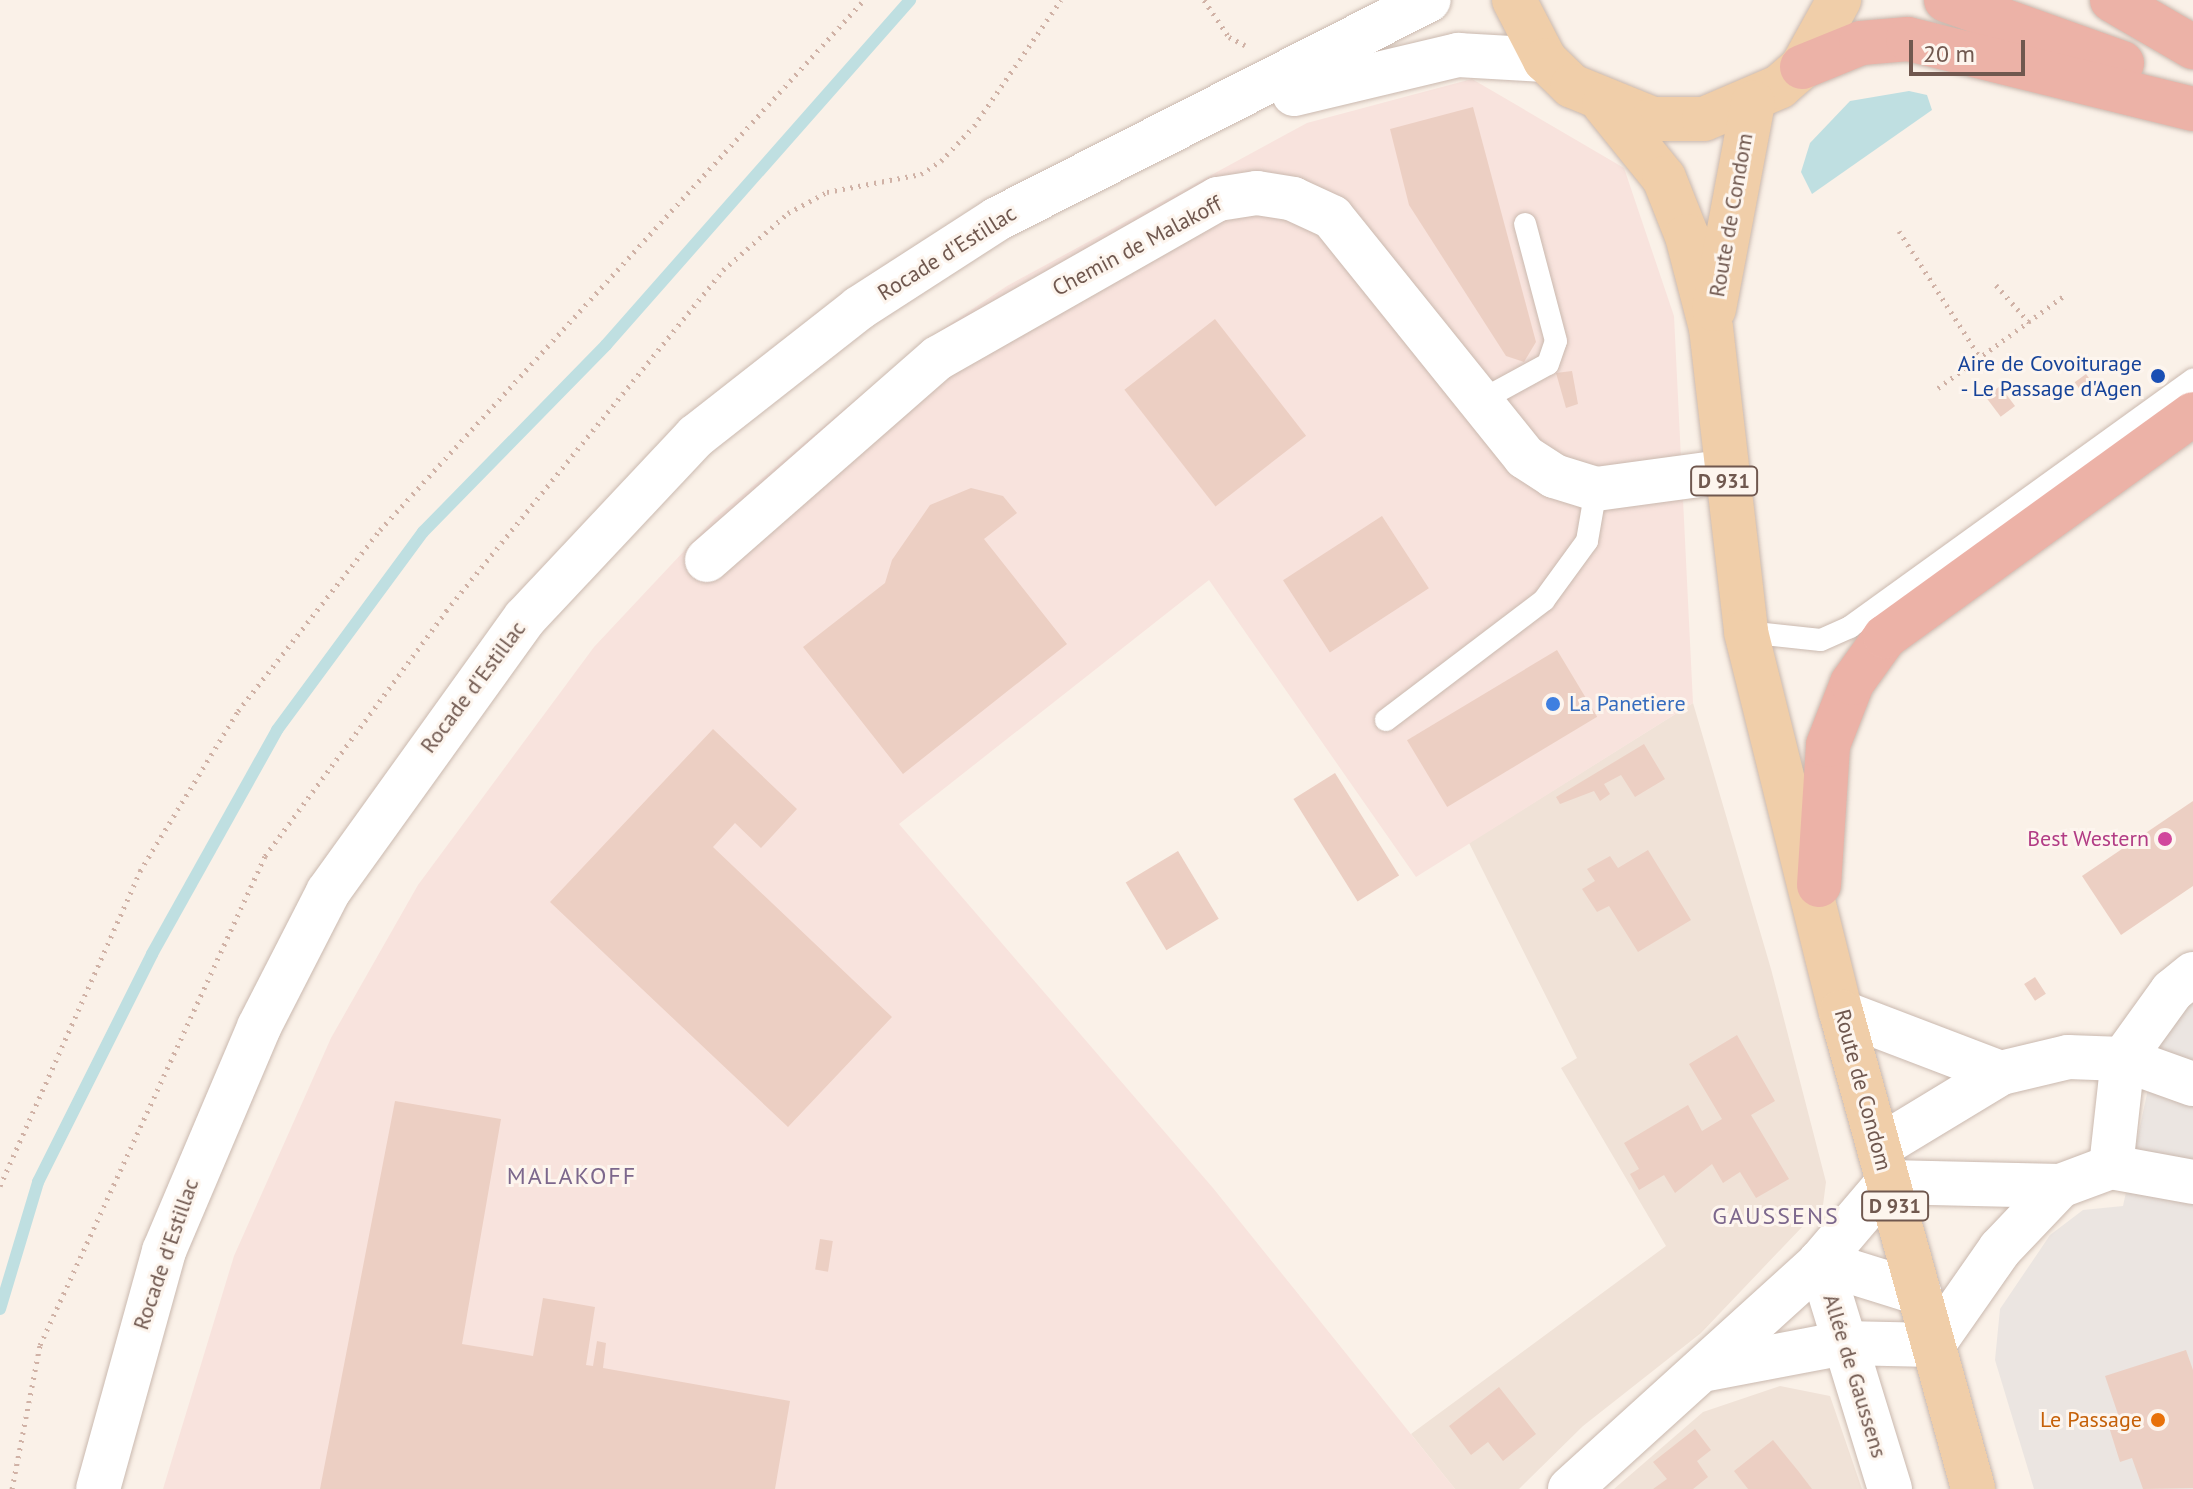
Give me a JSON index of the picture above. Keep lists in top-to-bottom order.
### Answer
{
  "streets": {
    "main road": ["Route de Condom", "D 931"],
    "street": ["Chemin de Malakoff", "Rocade d'Estillac", "Allée de Gaussens"]
  },
  "crossings": [
    ["Route de Condom", "Chemin de Malakoff"]
  ],
  "districts": ["MALAKOFF", "GAUSSENS"],
  "places": [
    "Aire de Covoiturage - Le Passage d'Agen",
    "La Panetiere",
    "Best Western",
    "Le Passage"
  ],
  "scale_bar": "20 m"
}
